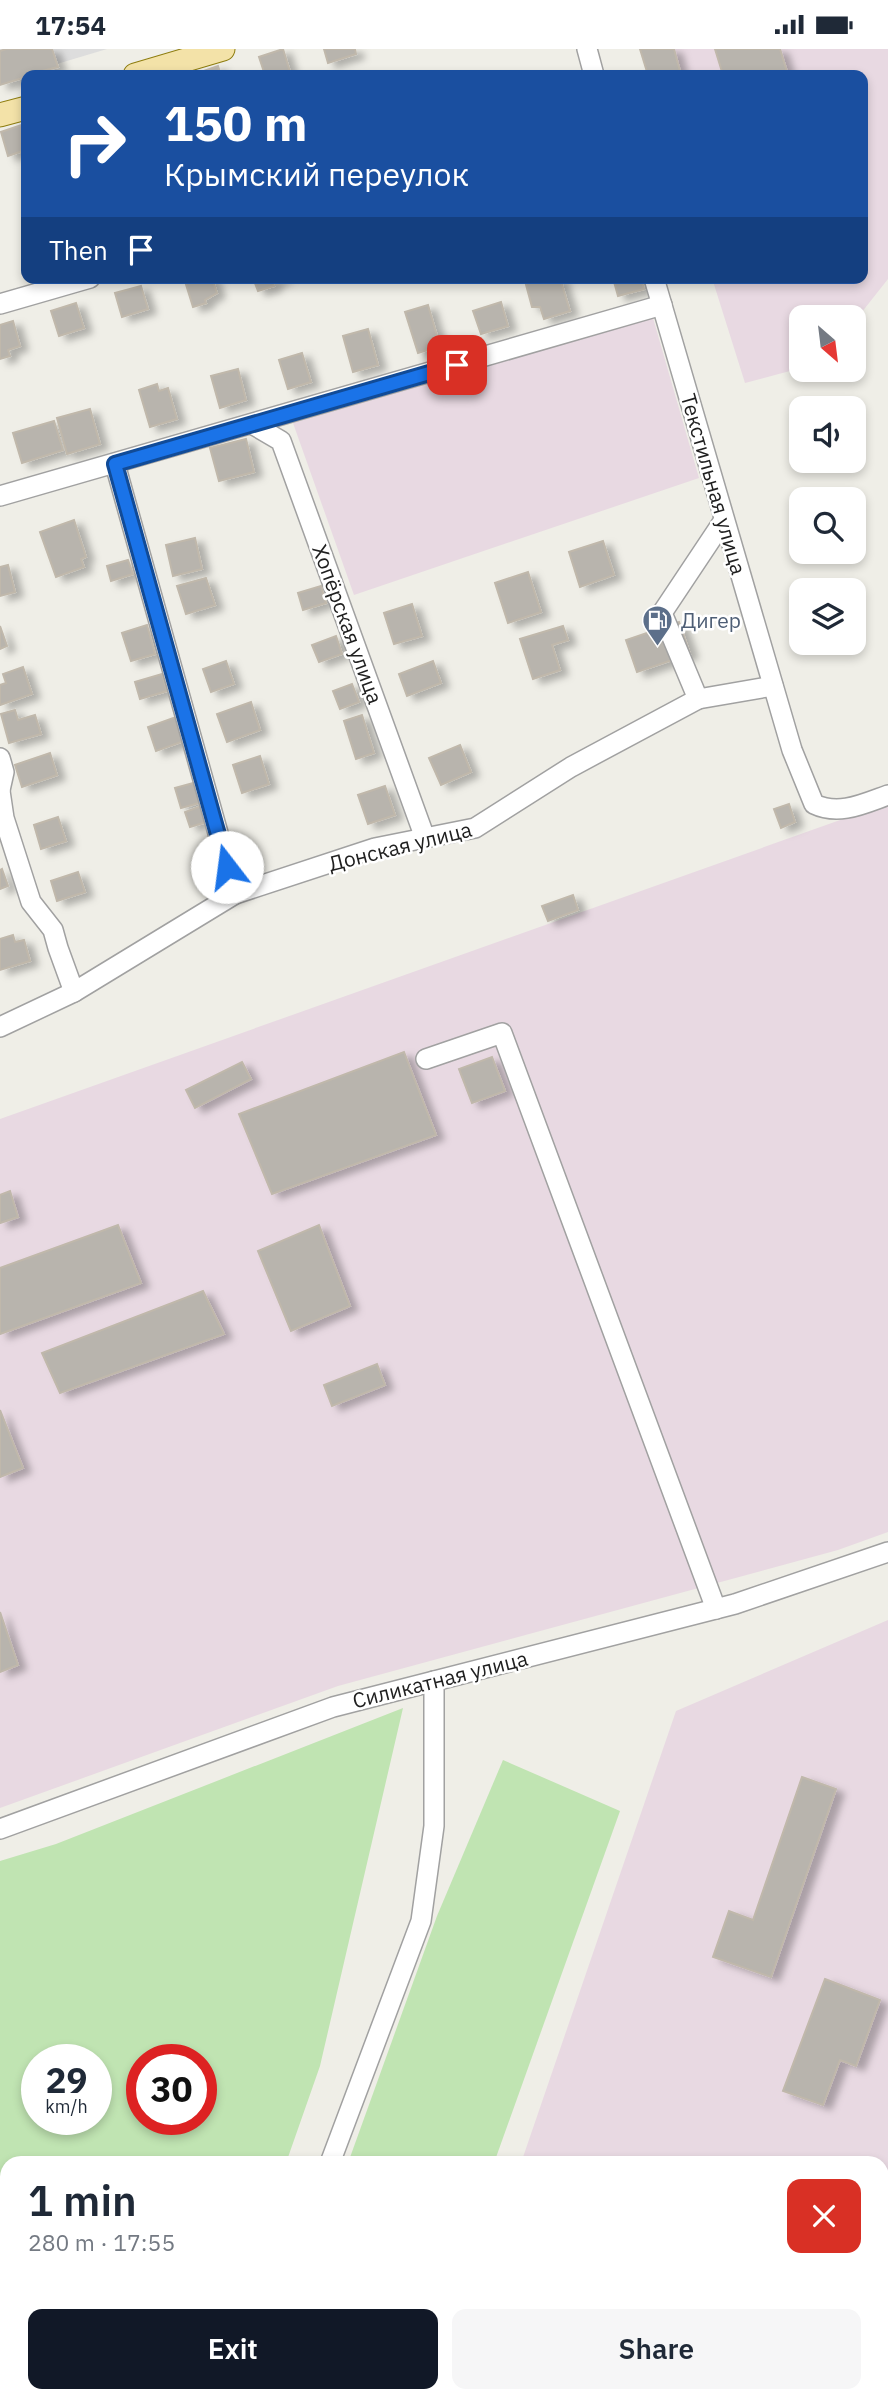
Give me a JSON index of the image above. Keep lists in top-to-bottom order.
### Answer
{
  "streets": {
    "street": [
      "Текстильная улица",
      "Хопёрская улица",
      "Донская улица",
      "Силикатная улица"
    ]
  },
  "crossings": [
    ["Текстильная улица", "Донская улица"],
    ["Хопёрская улица", "Донская улица"]
  ],
  "places": {
    "fuel station": ["Дигер"]
  },
  "north": "bottom right",
  "page": {
    "status": "17:54",
    "turn": ["150 m", "Крымский переулок"],
    "then": "Then",
    "speed": "29 km/h",
    "limit": "30",
    "heading": ["1 min", "280 m · 17:55"],
    "buttons": ["Exit", "Share"]
  }
}
